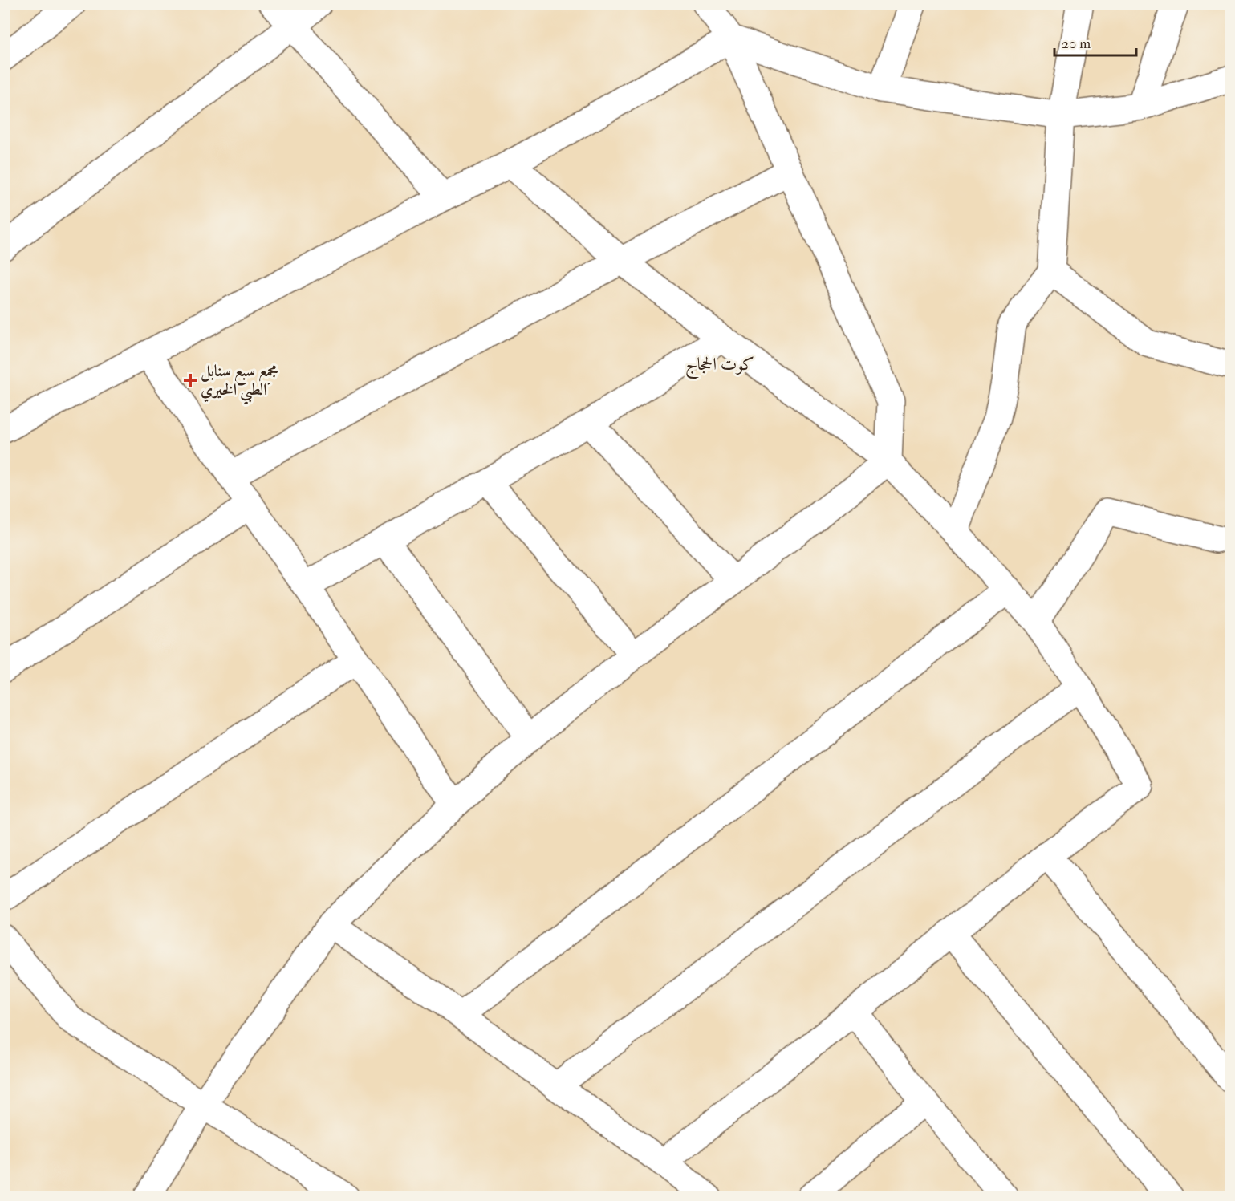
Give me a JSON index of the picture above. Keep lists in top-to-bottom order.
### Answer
{
  "districts": ["كوت الحجاج"],
  "places": {
    "health": ["مجمع سبع سنابل الطبي الخيري"]
  },
  "scale_bar": "20 m"
}
